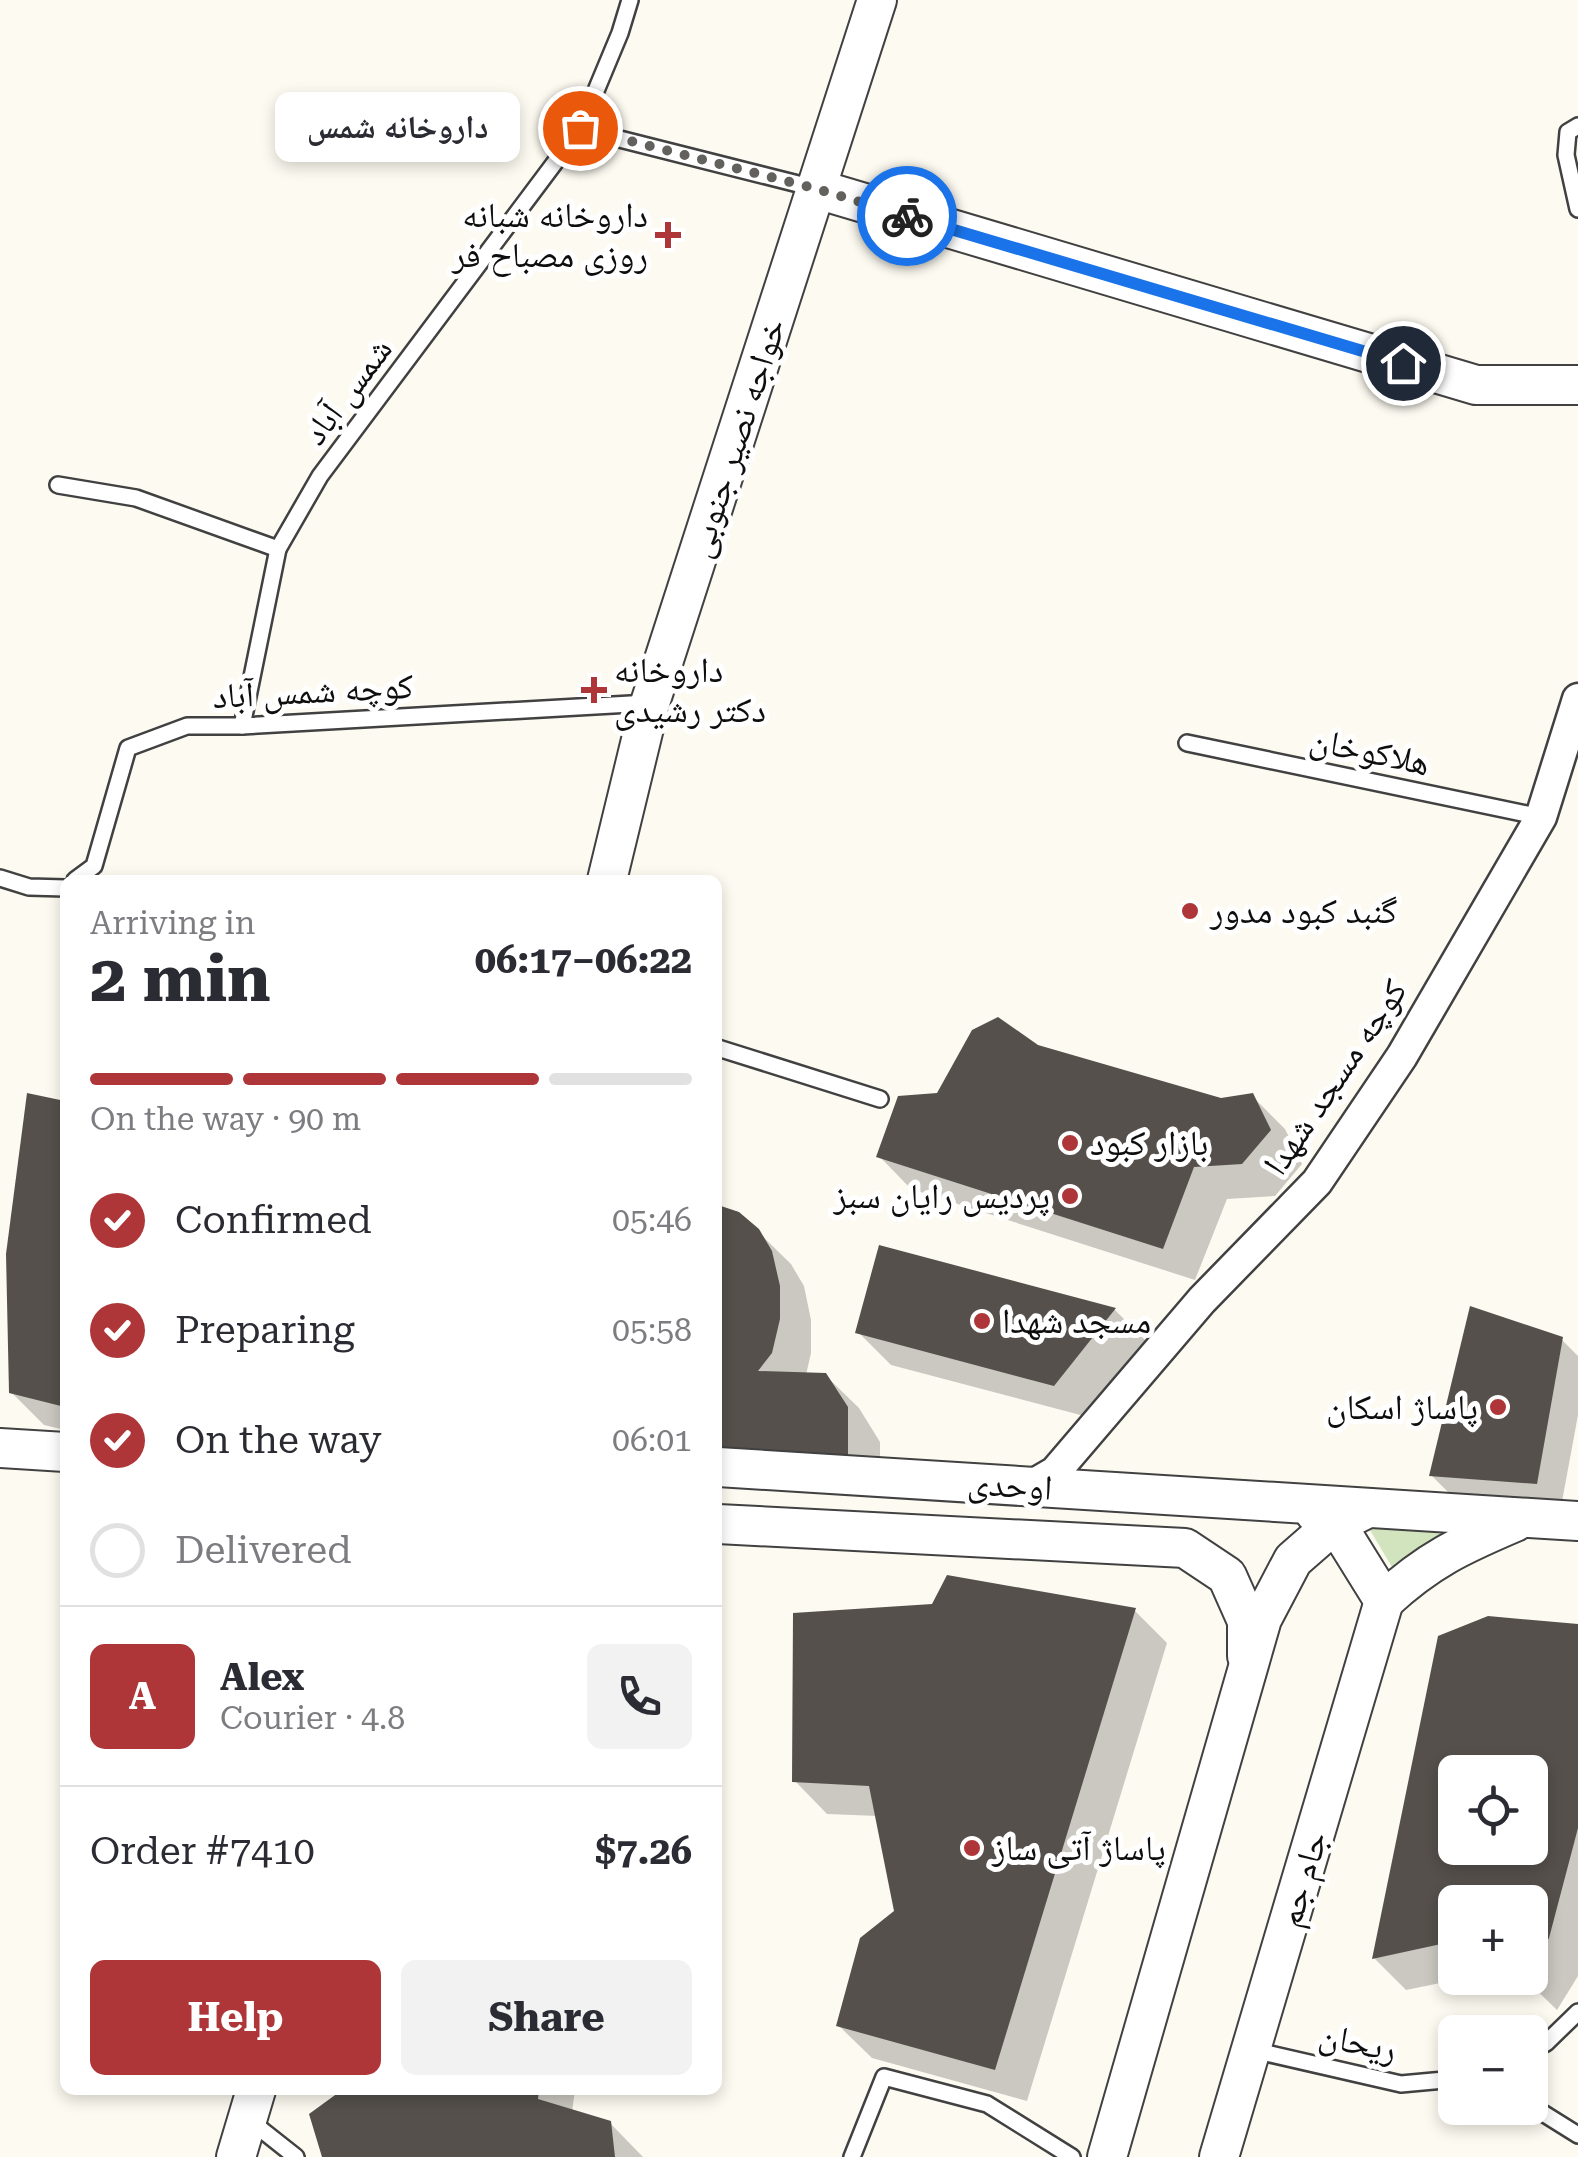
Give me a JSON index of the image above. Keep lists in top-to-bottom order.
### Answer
{
  "streets": {
    "street": [
      "خواجه نصیر جنوبی",
      "کوچه مسجد شهدا",
      "اوحدی",
      "جام جم"
    ],
    "lane": [
      "شمس آباد",
      "کوچه شمس آباد",
      "هلاکوخان",
      "ریحان"
    ]
  },
  "crossings": [
    ["شمس آباد", "کوچه شمس آباد"],
    ["خواجه نصیر جنوبی", "کوچه شمس آباد"],
    ["هلاکوخان", "کوچه مسجد شهدا"],
    ["کوچه مسجد شهدا", "اوحدی"],
    ["اوحدی", "جام جم"],
    ["جام جم", "ریحان"]
  ],
  "places": {
    "other": [
      "داروخانه شمس",
      "گنبد کبود مدور",
      "بازار کبود",
      "پردیس رایان سبز",
      "مسجد شهدا",
      "پاساژ اسکان",
      "پاساژ آتی ساز"
    ],
    "health": ["داروخانه شبانه روزی مصباح فر", "داروخانه دکتر رشیدی"]
  },
  "page": {
    "bubble": "داروخانه شمس",
    "heading": ["2 min", "Arriving in", "06:17–06:22"],
    "panel": [
      "Alex",
      "Courier · 4.8",
      "Order #7410",
      "$7.26"
    ],
    "bar": "On the way · 90 m",
    "list": [
      ["Confirmed", "05:46"],
      ["Preparing", "05:58"],
      ["On the way", "06:01"],
      "Delivered"
    ],
    "round": "A",
    "map_buttons": ["+", "−"],
    "buttons": ["Help", "Share"]
  }
}
